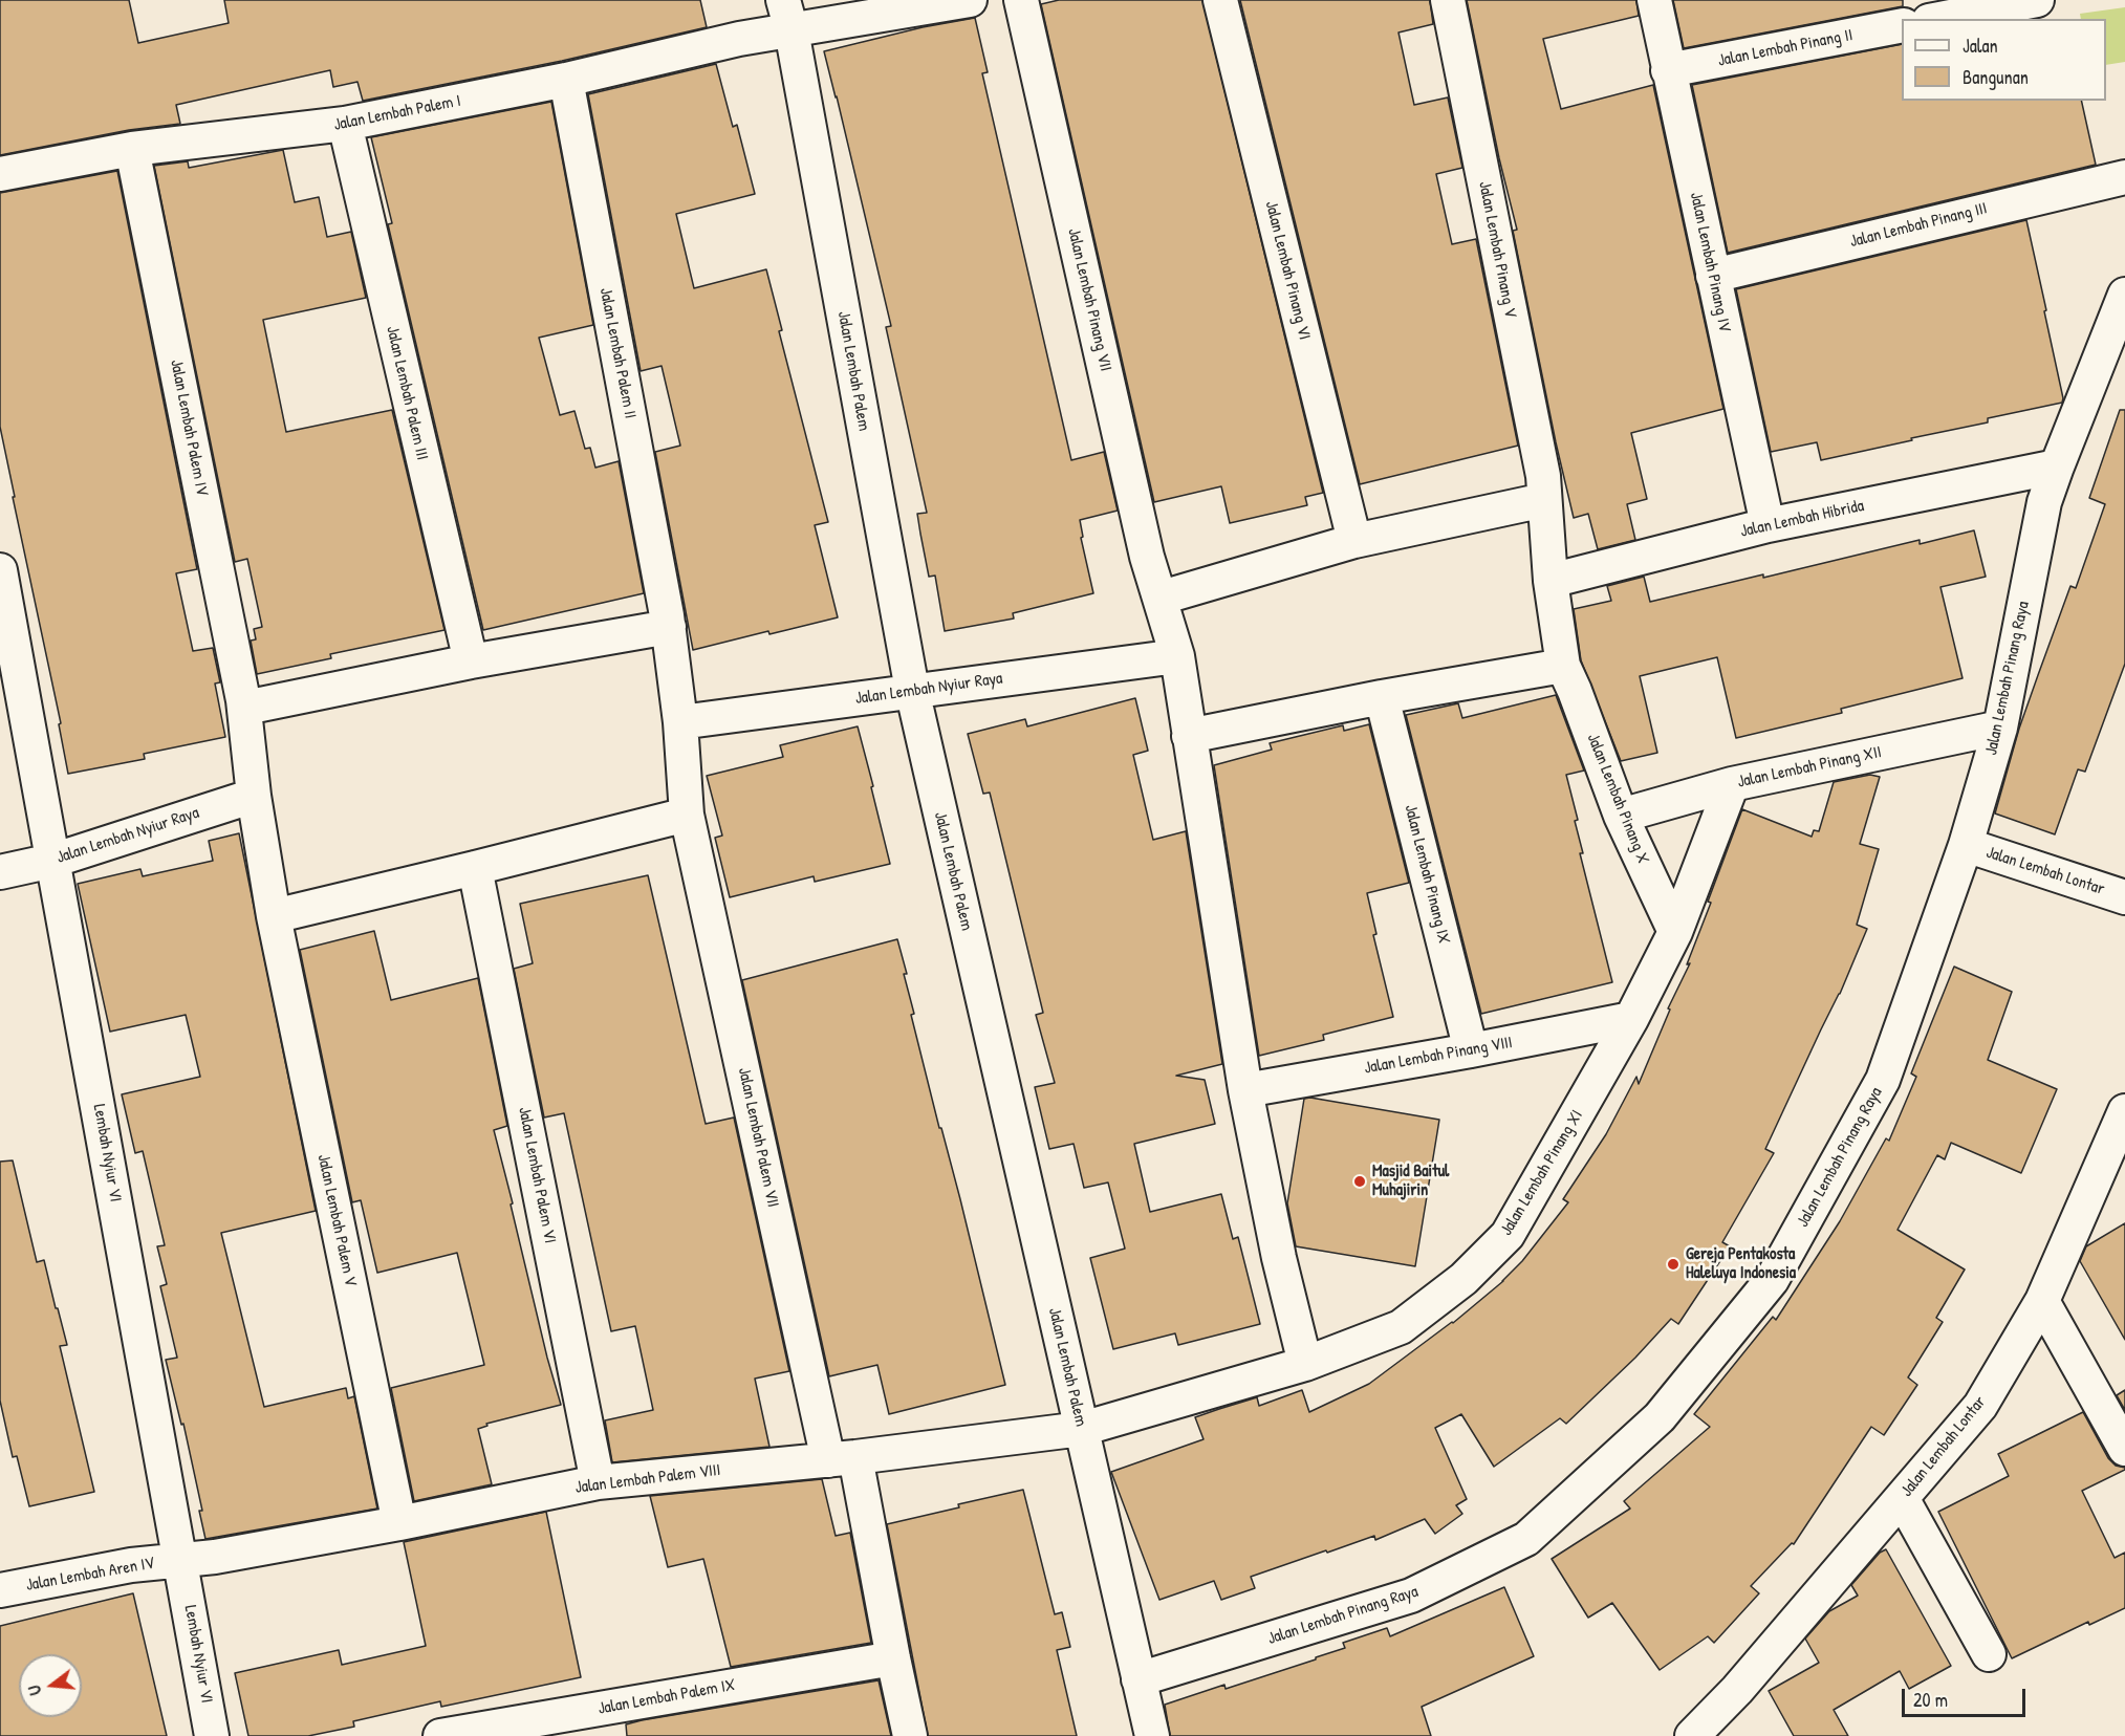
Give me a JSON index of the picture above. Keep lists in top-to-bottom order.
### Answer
{
  "streets": {
    "street": [
      "Jalan Lembah Pinang II",
      "Jalan Lembah Palem I",
      "Jalan Lembah Pinang III",
      "Jalan Lembah Pinang V",
      "Jalan Lembah Pinang IV",
      "Jalan Lembah Pinang VI",
      "Jalan Lembah Pinang VII",
      "Jalan Lembah Palem II",
      "Jalan Lembah Palem",
      "Jalan Lembah Palem III",
      "Jalan Lembah Palem IV",
      "Jalan Lembah Hibrida",
      "Jalan Lembah Pinang Raya",
      "Jalan Lembah Nyiur Raya",
      "Jalan Lembah Pinang XII",
      "Jalan Lembah Pinang X",
      "Jalan Lembah Lontar",
      "Jalan Lembah Pinang IX",
      "Jalan Lembah Pinang VIII",
      "Jalan Lembah Palem VII",
      "Lembah Nyiur VI",
      "Jalan Lembah Pinang XI",
      "Jalan Lembah Palem VI",
      "Jalan Lembah Palem V",
      "Jalan Lembah Palem VIII",
      "Jalan Lembah Aren IV",
      "Jalan Lembah Palem IX"
    ]
  },
  "crossings": [
    ["Jalan Lembah Pinang II", "Jalan Lembah Pinang IV"],
    ["Jalan Lembah Palem I", "Jalan Lembah Palem II"],
    ["Jalan Lembah Palem I", "Jalan Lembah Palem"],
    ["Jalan Lembah Palem I", "Jalan Lembah Palem III"],
    ["Jalan Lembah Palem I", "Jalan Lembah Palem IV"],
    ["Jalan Lembah Pinang III", "Jalan Lembah Pinang IV"],
    ["Jalan Lembah Pinang V", "Jalan Lembah Hibrida"],
    ["Jalan Lembah Pinang V", "Jalan Lembah Pinang X"],
    ["Jalan Lembah Pinang IV", "Jalan Lembah Hibrida"],
    ["Jalan Lembah Pinang VII", "Jalan Lembah Nyiur Raya"],
    ["Jalan Lembah Palem II", "Jalan Lembah Nyiur Raya"],
    ["Jalan Lembah Palem II", "Jalan Lembah Palem VII"],
    ["Jalan Lembah Palem", "Jalan Lembah Pinang Raya"],
    ["Jalan Lembah Palem", "Jalan Lembah Nyiur Raya"],
    ["Jalan Lembah Palem", "Jalan Lembah Pinang XI"],
    ["Jalan Lembah Palem", "Jalan Lembah Palem VIII"],
    ["Jalan Lembah Palem IV", "Jalan Lembah Nyiur Raya"],
    ["Jalan Lembah Palem IV", "Jalan Lembah Palem V"],
    ["Jalan Lembah Hibrida", "Jalan Lembah Pinang Raya"],
    ["Jalan Lembah Hibrida", "Jalan Lembah Pinang X"],
    ["Jalan Lembah Pinang Raya", "Jalan Lembah Pinang XII"],
    ["Jalan Lembah Pinang Raya", "Jalan Lembah Lontar"],
    ["Jalan Lembah Nyiur Raya", "Jalan Lembah Palem VII"],
    ["Jalan Lembah Nyiur Raya", "Lembah Nyiur VI"],
    ["Jalan Lembah Nyiur Raya", "Jalan Lembah Palem V"],
    ["Jalan Lembah Pinang XII", "Jalan Lembah Pinang X"],
    ["Jalan Lembah Pinang XII", "Jalan Lembah Pinang XI"],
    ["Jalan Lembah Pinang X", "Jalan Lembah Pinang XI"],
    ["Jalan Lembah Pinang IX", "Jalan Lembah Pinang VIII"],
    ["Jalan Lembah Pinang VIII", "Jalan Lembah Pinang XI"],
    ["Jalan Lembah Palem VII", "Jalan Lembah Palem VIII"],
    ["Jalan Lembah Palem VII", "Jalan Lembah Palem IX"],
    ["Lembah Nyiur VI", "Jalan Lembah Palem VIII"],
    ["Lembah Nyiur VI", "Jalan Lembah Aren IV"],
    ["Jalan Lembah Pinang XI", "Jalan Lembah Palem VIII"],
    ["Jalan Lembah Palem VI", "Jalan Lembah Palem VIII"],
    ["Jalan Lembah Palem V", "Jalan Lembah Palem VIII"],
    ["Jalan Lembah Palem VIII", "Jalan Lembah Aren IV"]
  ],
  "places": ["Masjid Baitul Muhajirin", "Gereja Pentakosta Haleluya Indonesia"],
  "legend": ["Jalan", "Bangunan"],
  "scale_bar": "20 m",
  "north": "left"
}
